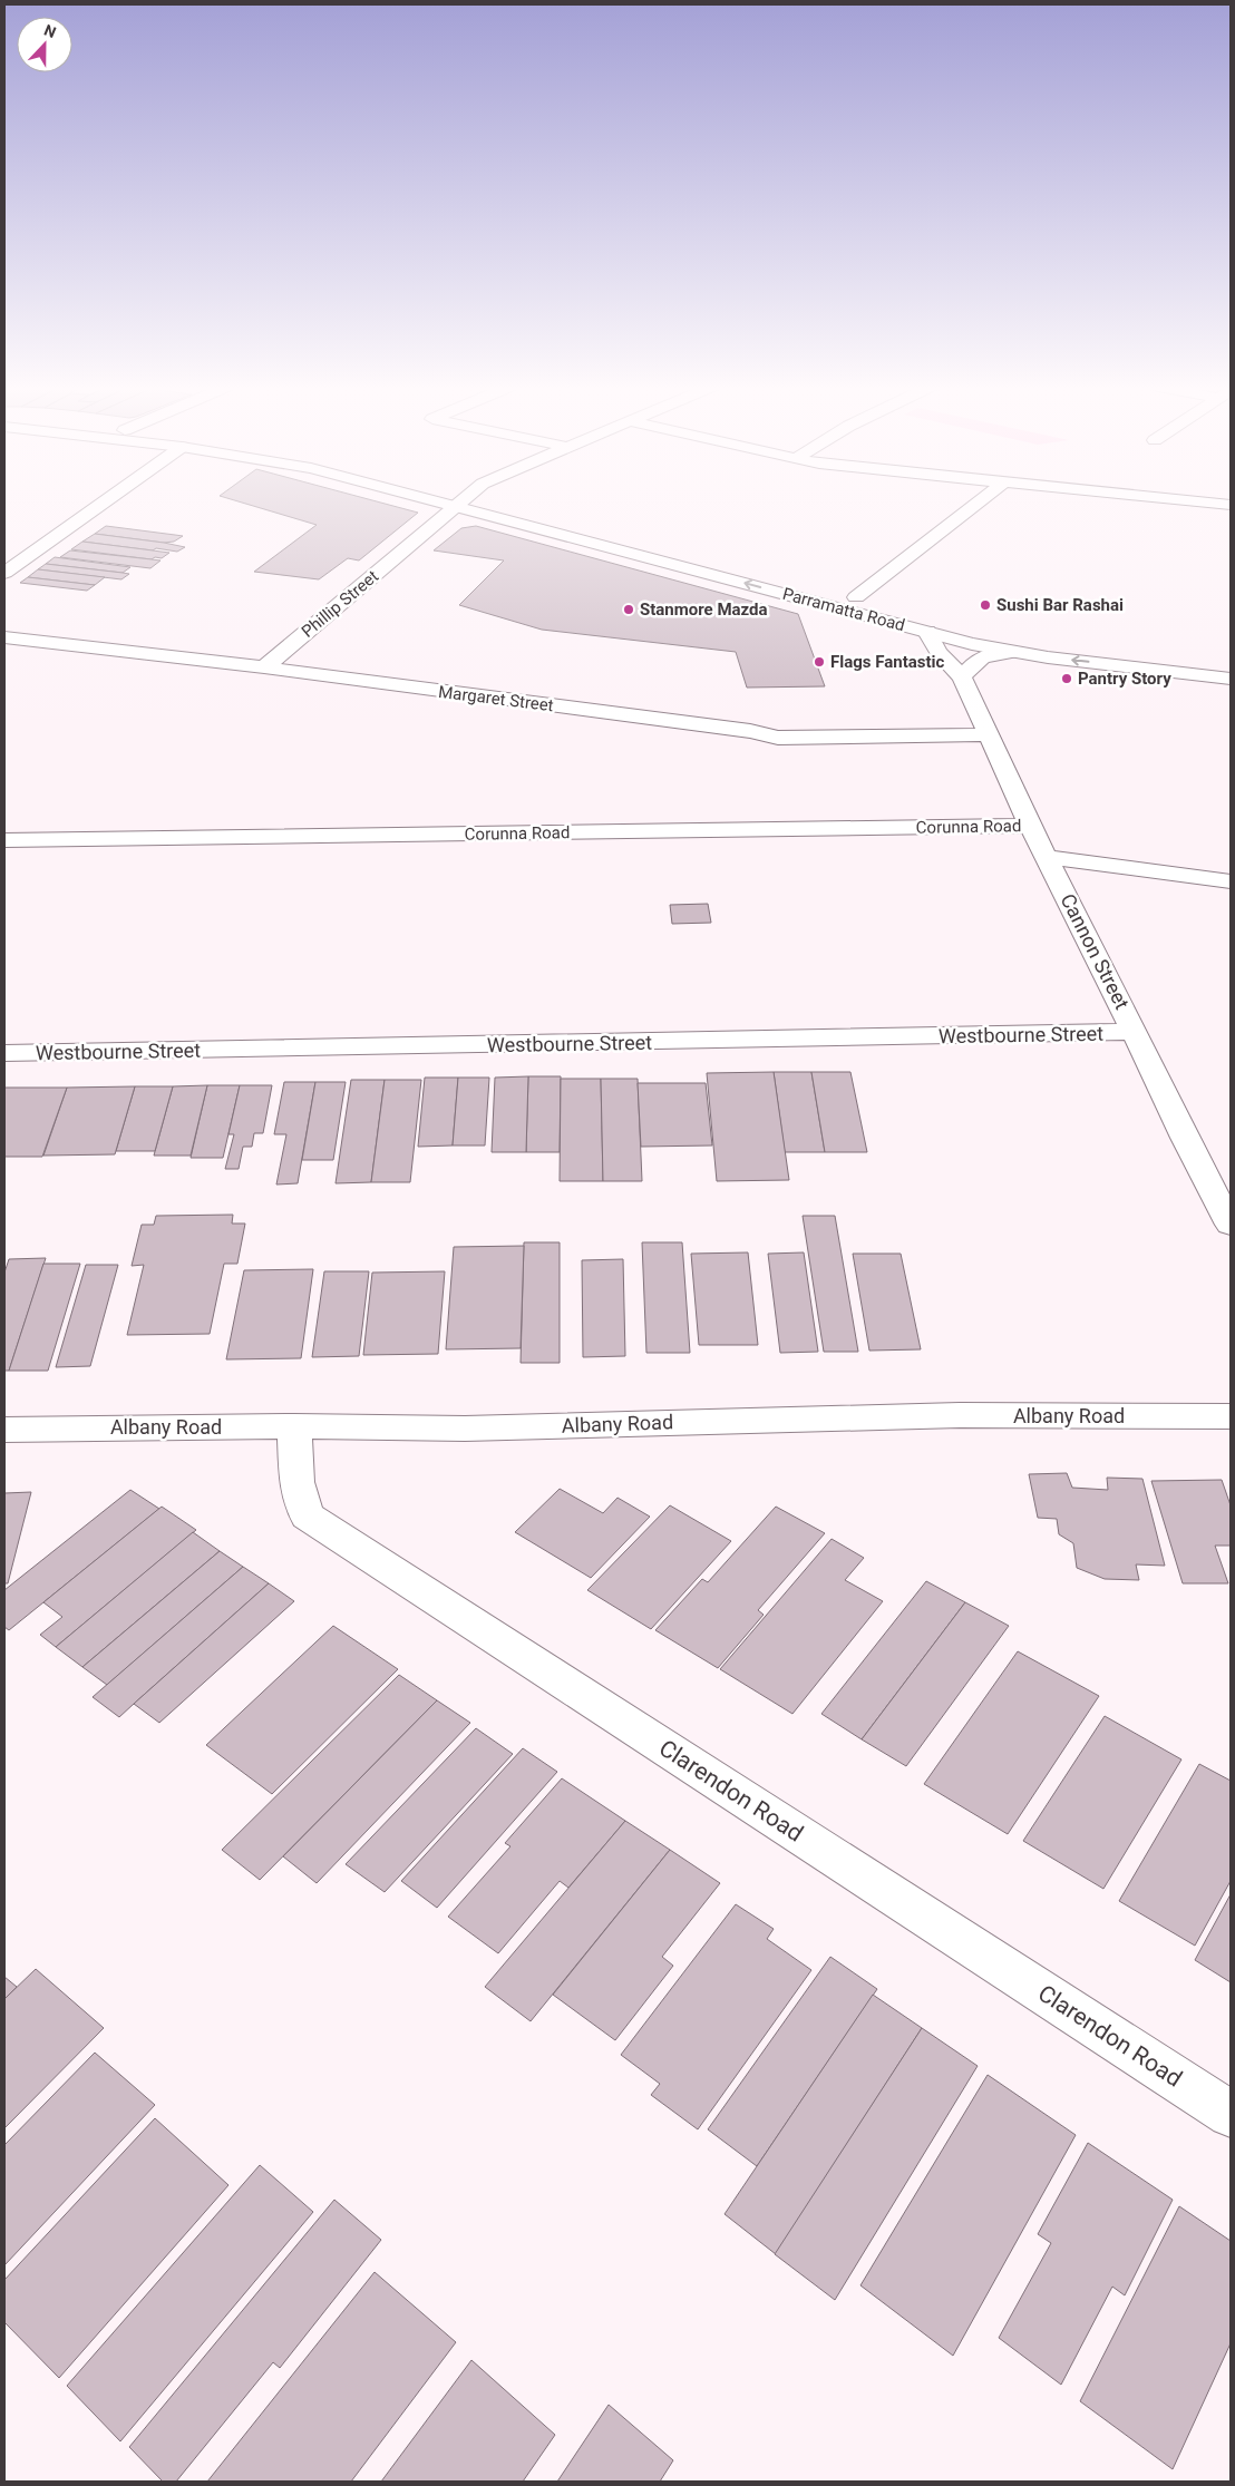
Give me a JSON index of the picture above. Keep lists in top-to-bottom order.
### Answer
{
  "streets": {
    "main road": [
      "Phillip Street",
      "Parramatta Road",
      "Margaret Street",
      "Corunna Road",
      "Cannon Street",
      "Westbourne Street",
      "Albany Road",
      "Clarendon Road"
    ]
  },
  "crossings": [
    ["Phillip Street", "Parramatta Road"],
    ["Phillip Street", "Margaret Street"],
    ["Parramatta Road", "Cannon Street"],
    ["Margaret Street", "Cannon Street"],
    ["Corunna Road", "Cannon Street"],
    ["Cannon Street", "Westbourne Street"],
    ["Albany Road", "Clarendon Road"]
  ],
  "places": [
    "Sushi Bar Rashai",
    "Stanmore Mazda",
    "Flags Fantastic",
    "Pantry Story"
  ],
  "north": "top"
}
